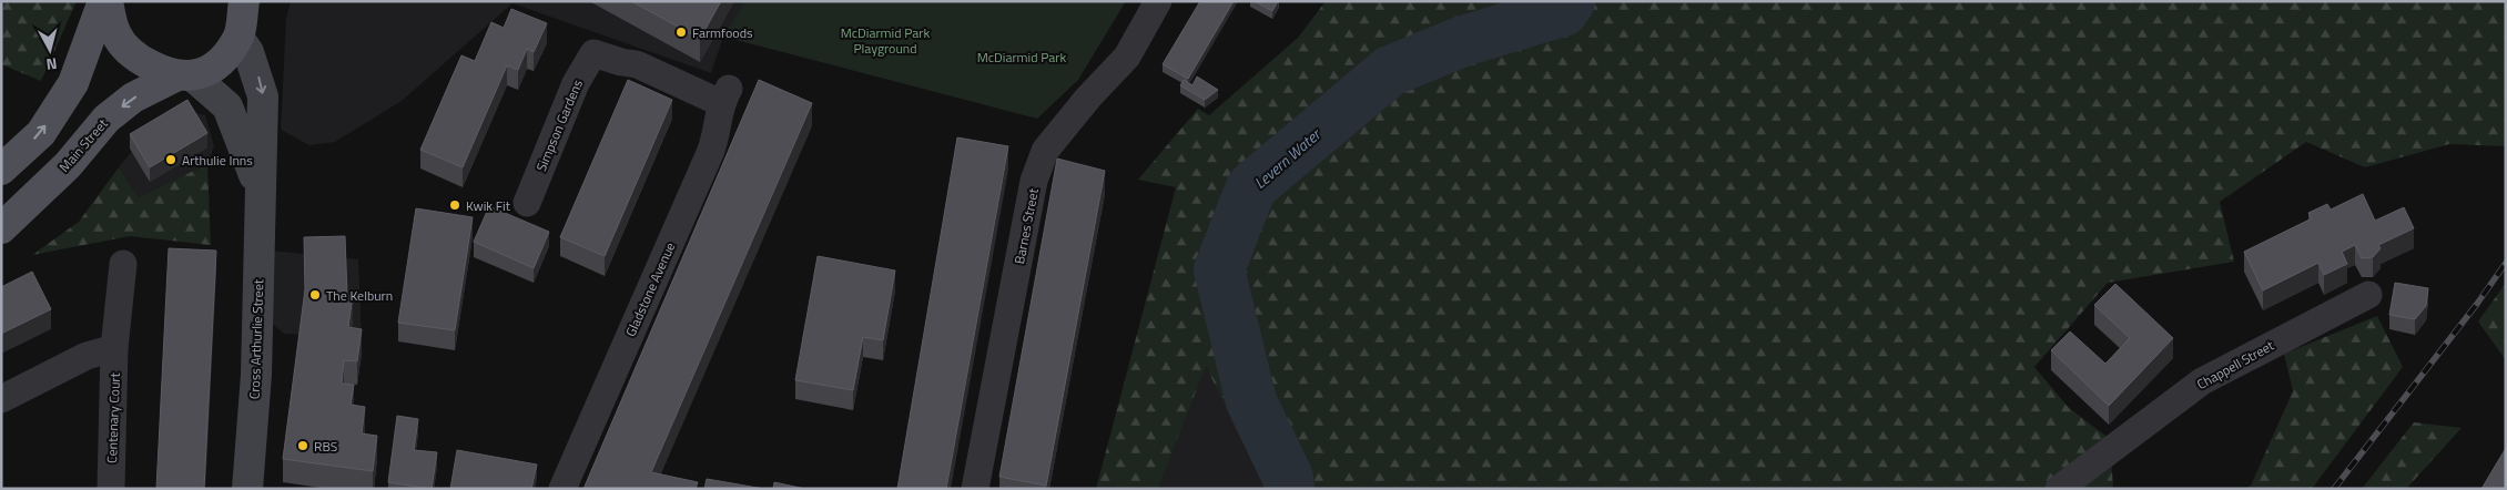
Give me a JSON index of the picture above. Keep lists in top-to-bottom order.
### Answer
{
  "streets": {
    "main road": ["Main Street", "Cross Arthurlie Street"],
    "street": [
      "Simpson Gardens",
      "Barnes Street",
      "Gladstone Avenue",
      "Chappell Street",
      "Centenary Court"
    ]
  },
  "crossings": [
    ["Simpson Gardens", "Gladstone Avenue"],
    ["Main Street", "Cross Arthurlie Street"]
  ],
  "water": ["Levern Water"],
  "parks": ["McDiarmid Park Playground", "McDiarmid Park"],
  "places": [
    "Farmfoods",
    "Arthulie Inns",
    "Kwik Fit",
    "The Kelburn",
    "RBS"
  ],
  "north": "bottom"
}
